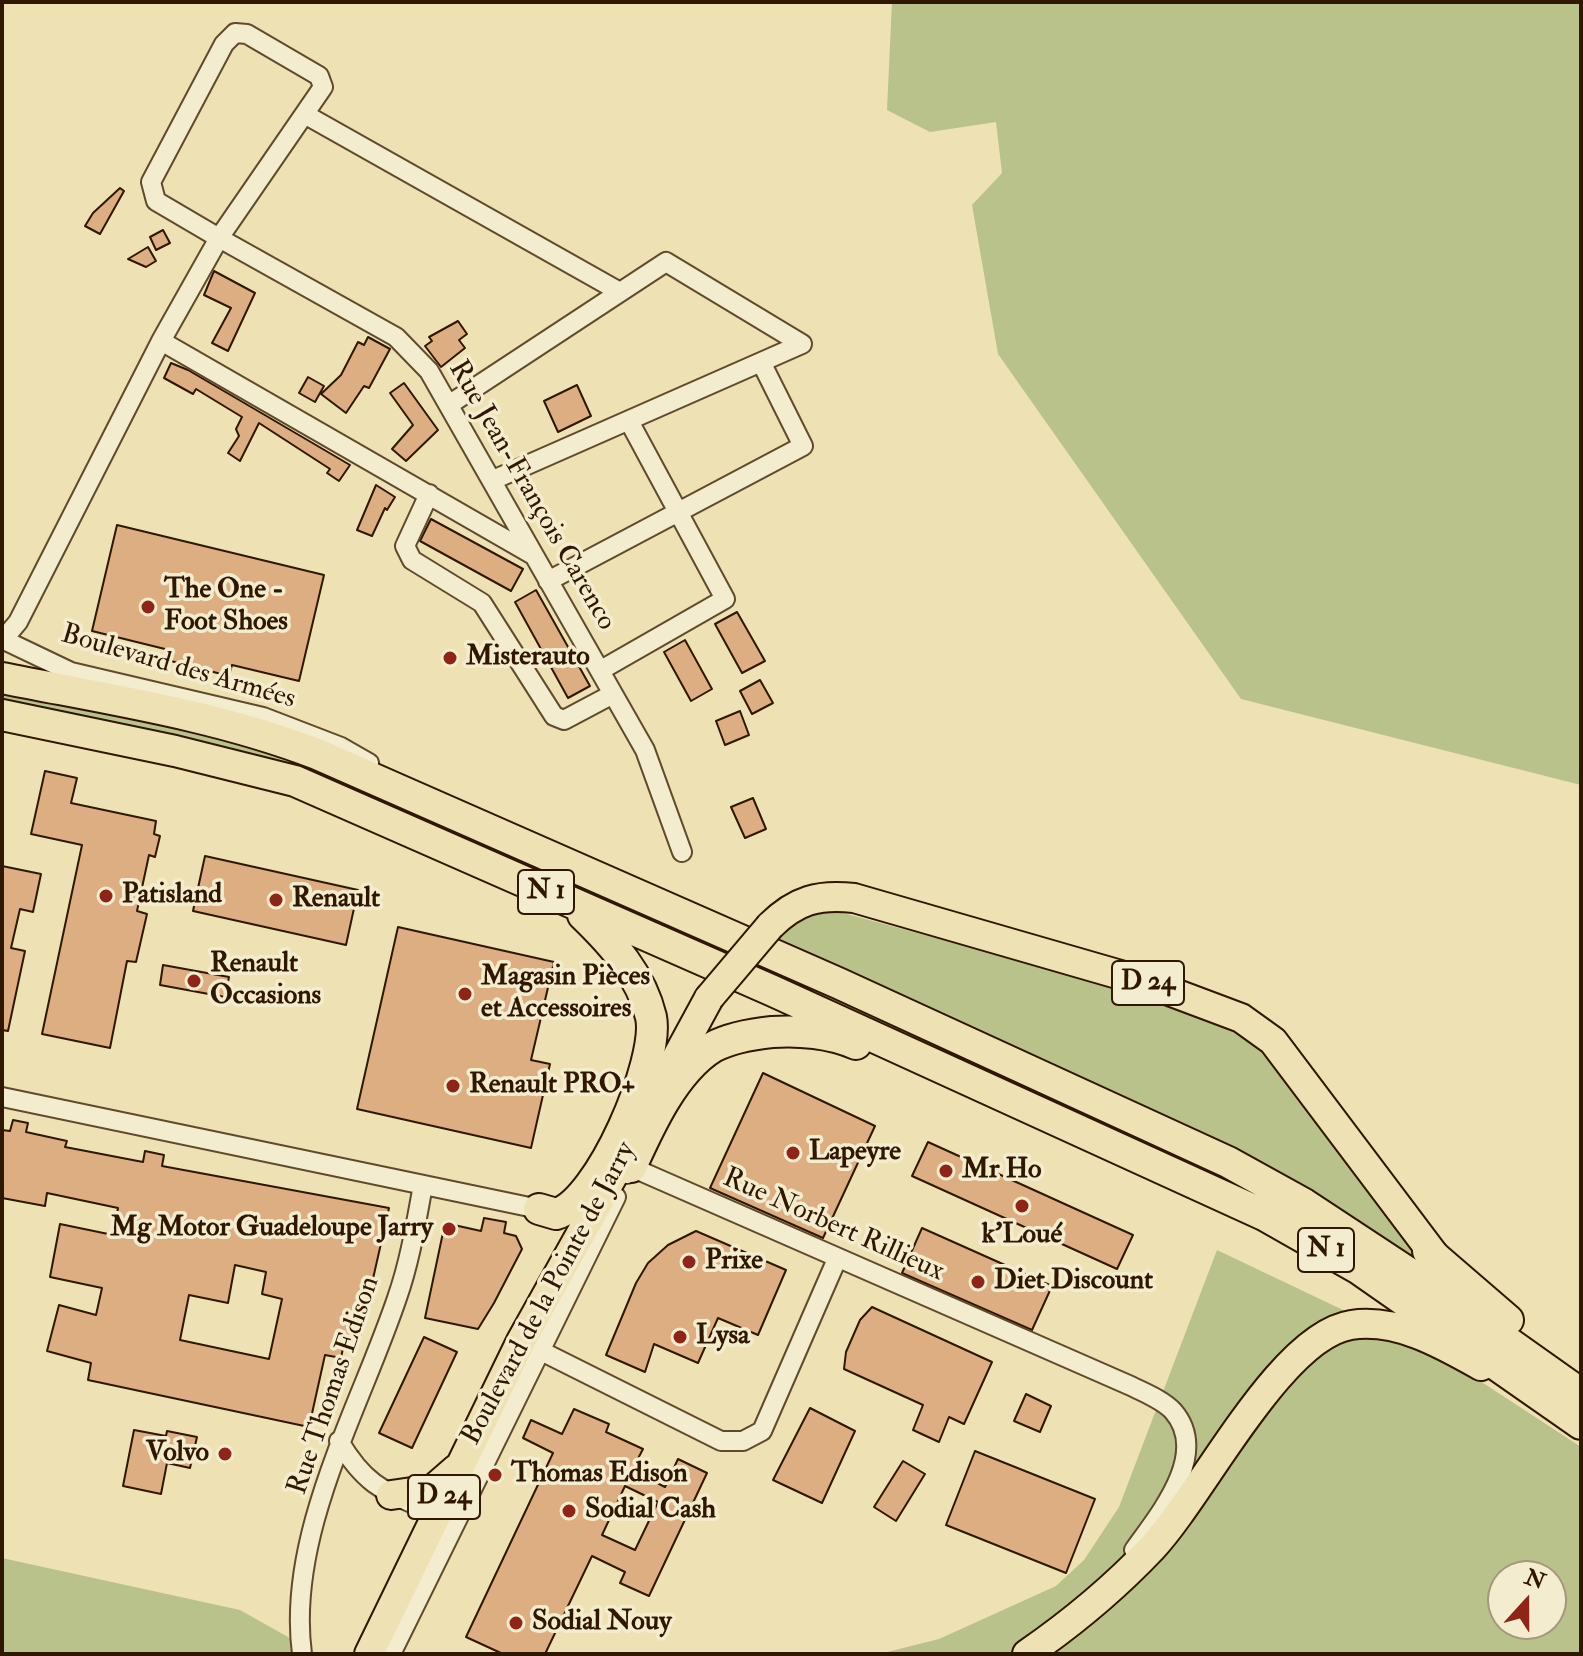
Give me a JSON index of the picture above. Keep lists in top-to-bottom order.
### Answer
{
  "streets": {
    "highway": ["N 1"],
    "main road": ["D 24", "Boulevard de la Pointe de Jarry"],
    "street": [
      "Rue Jean-François Carenco",
      "Boulevard des Armées",
      "Rue Norbert Rillieux",
      "Rue Thomas Edison"
    ]
  },
  "crossings": [
    ["Boulevard des Armées", "N 1"],
    ["Rue Norbert Rillieux", "Boulevard de la Pointe de Jarry"]
  ],
  "places": [
    "The One - Foot Shoes",
    "Misterauto",
    "Patisland",
    "Renault",
    "Renault Occasions",
    "Magasin Pièces et Accessoires",
    "Renault PRO+",
    "Lapeyre",
    "Mr Ho",
    "k'Loué",
    "Mg Motor Guadeloupe Jarry",
    "Prixe",
    "Diet Discount",
    "Lysa",
    "Volvo",
    "Thomas Edison",
    "Sodial Cash",
    "Sodial Nouy"
  ],
  "north": "top"
}
